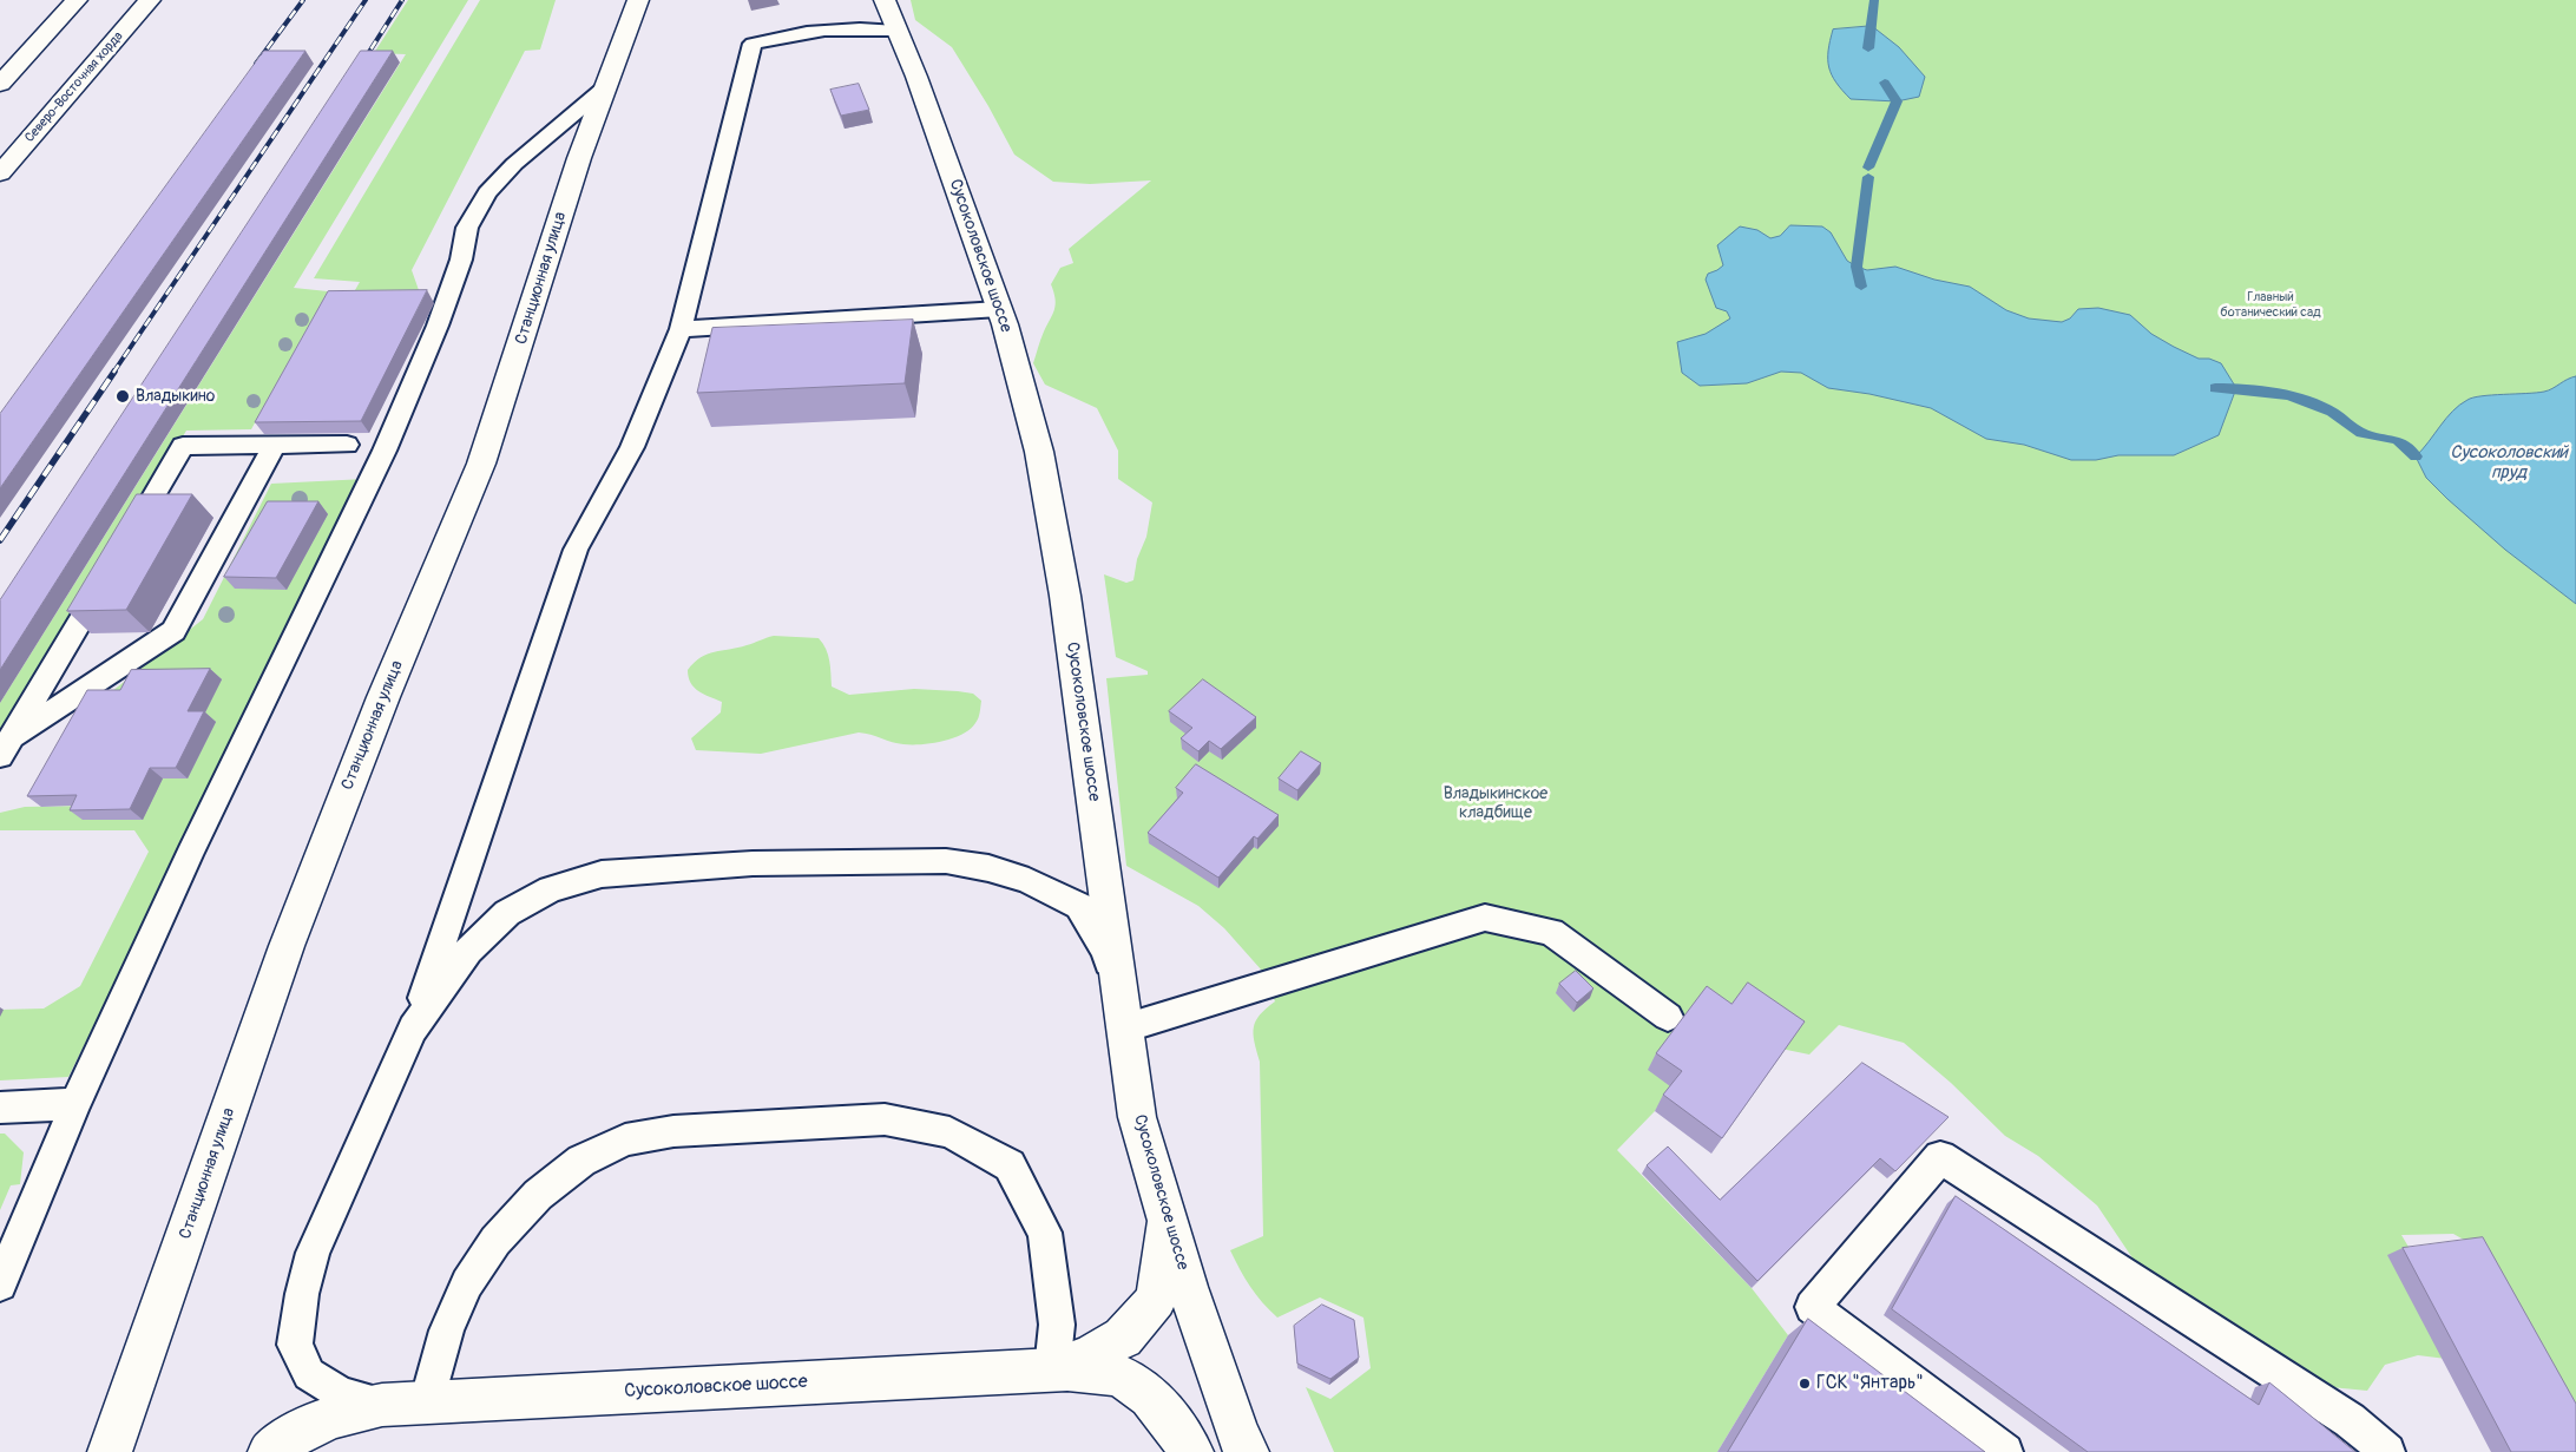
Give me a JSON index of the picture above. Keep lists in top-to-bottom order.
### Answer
{
  "streets": {
    "street": ["Северо-Восточная хорда", "Сусоколовское шоссе", "Станционная улица"]
  },
  "water": ["Сусоколовский пруд"],
  "parks": ["Главный ботанический сад", "Владыкинское кладбище"],
  "places": ["Владыкино", "ГСК \"Янтарь\""]
}
